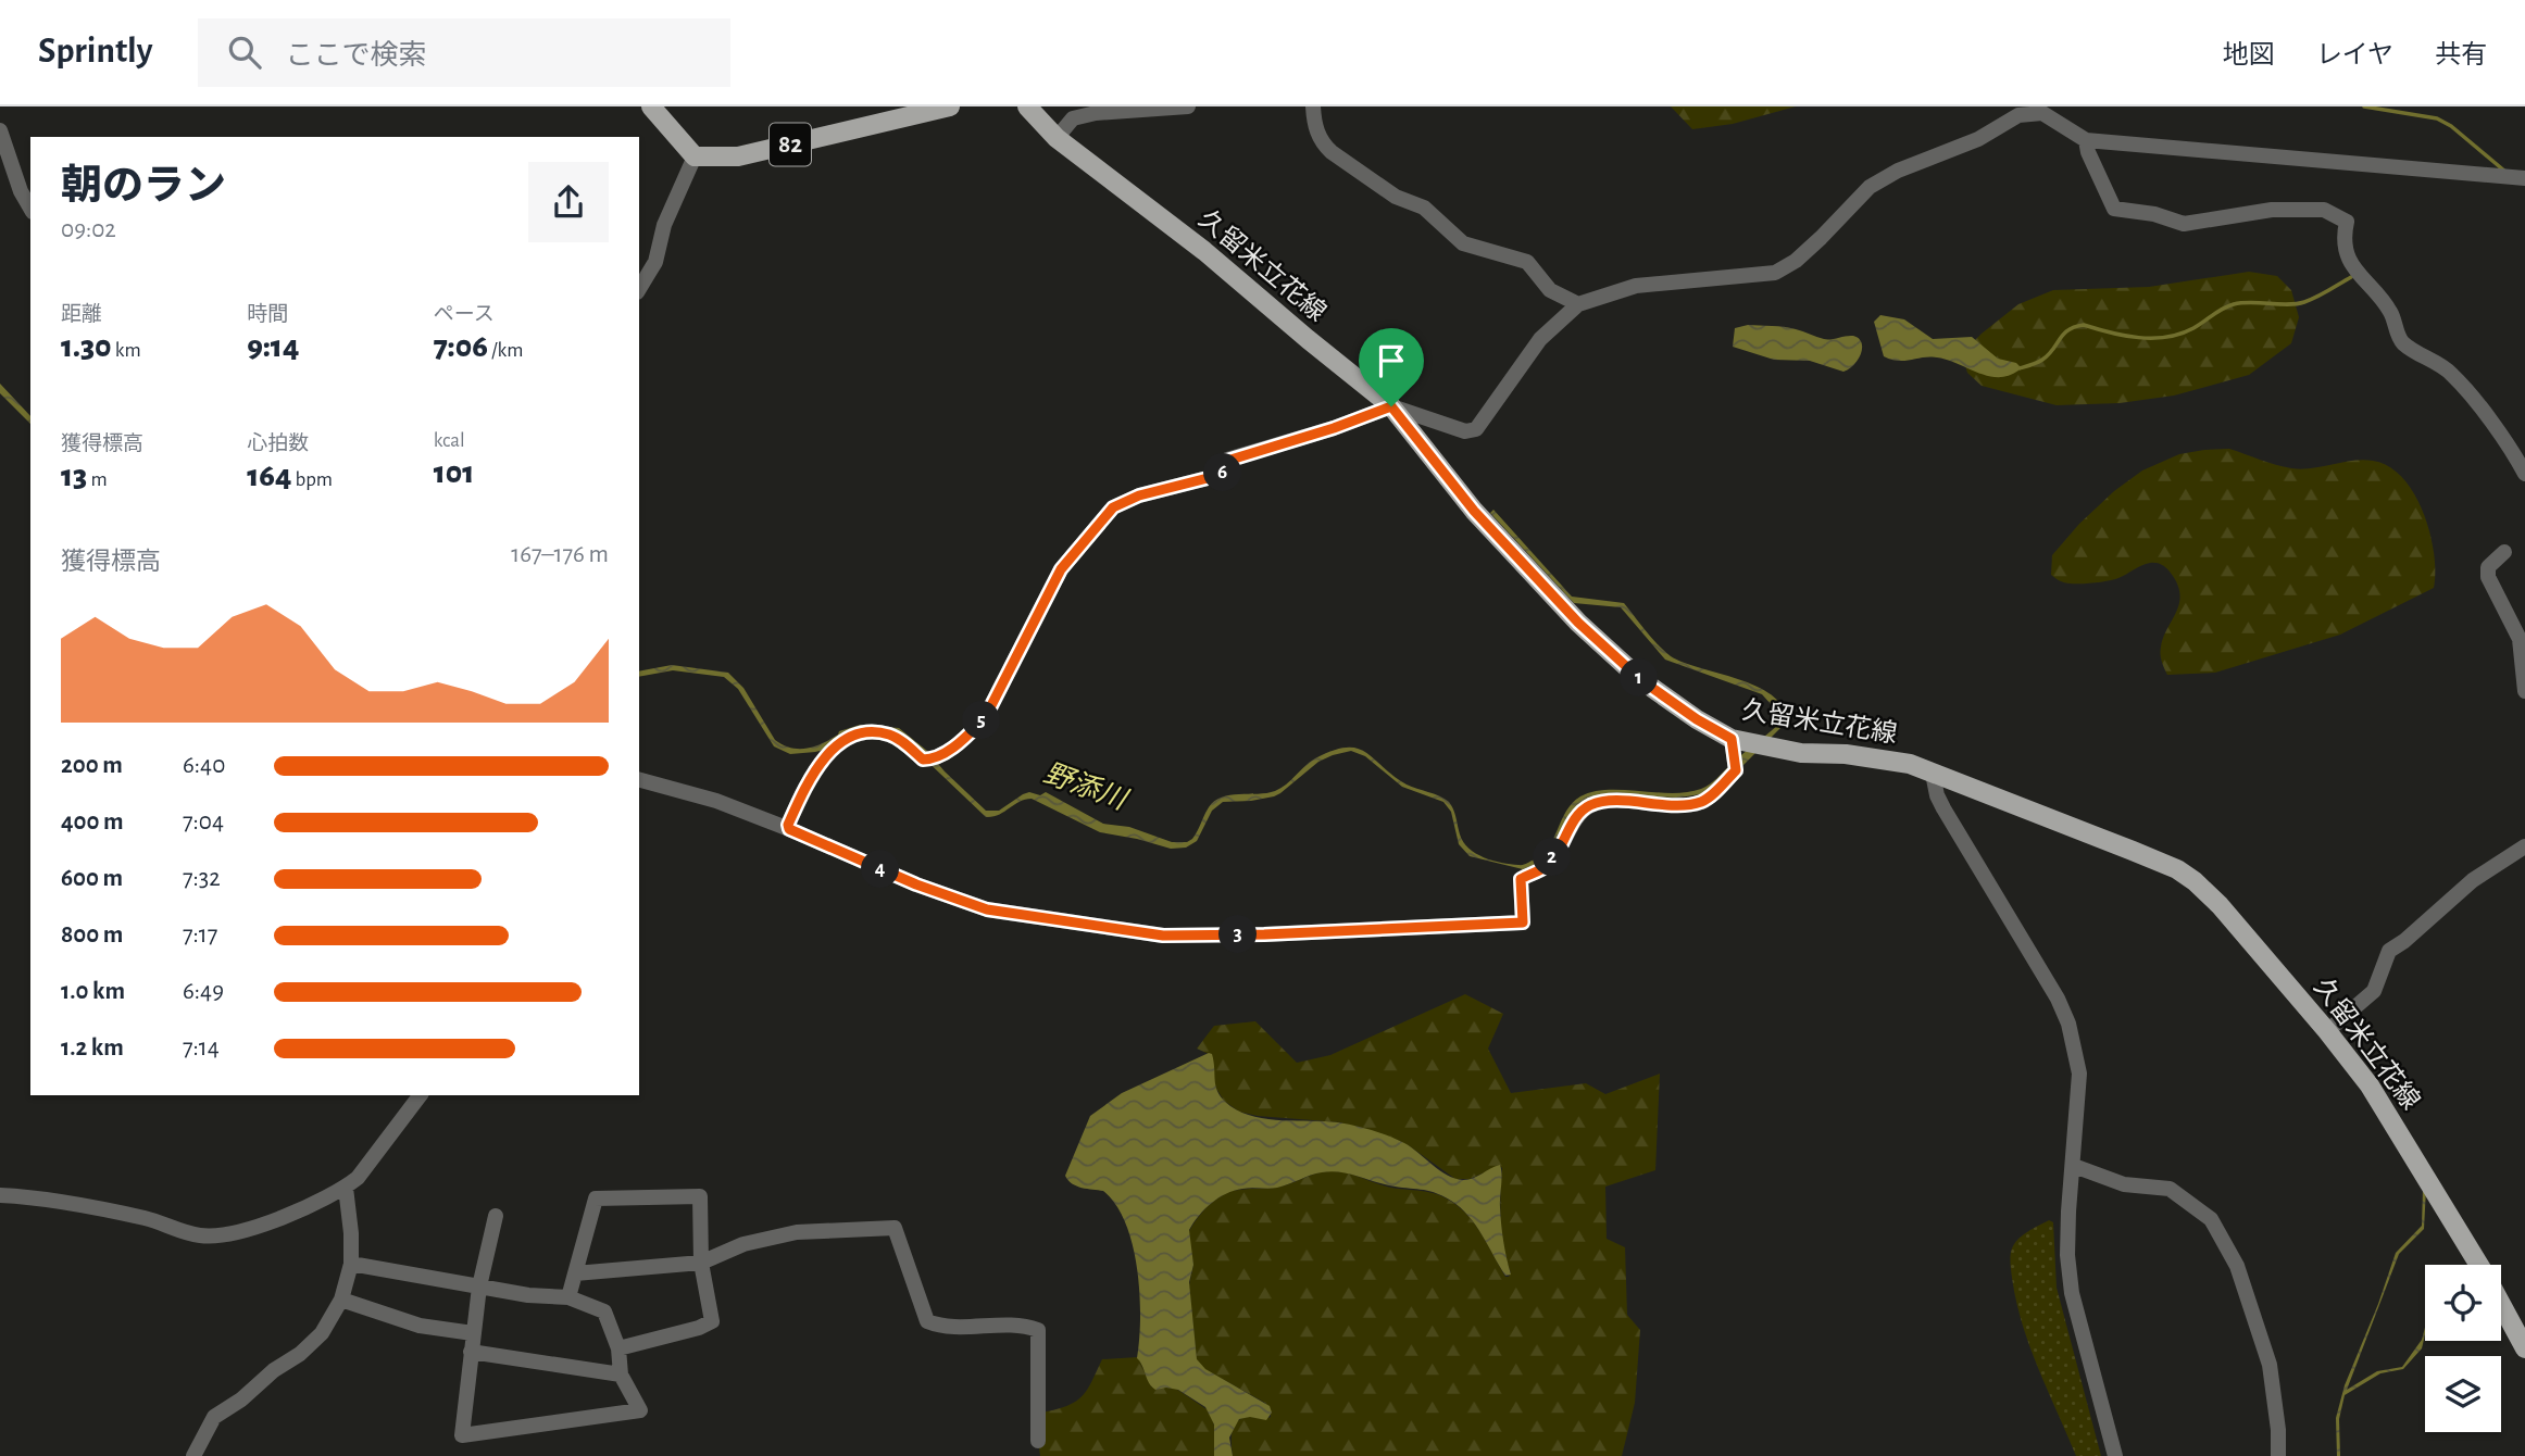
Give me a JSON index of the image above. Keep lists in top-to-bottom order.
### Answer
{
  "streets": {
    "main road": ["82", "久留米立花線"]
  },
  "water": ["野添川"],
  "page": {
    "header": "Sprintly",
    "search": "ここで検索",
    "nav": ["地図", "レイヤ", "共有"],
    "heading": ["朝のラン", "09:02"],
    "stats": [
      ["距離", "1.30 km"],
      ["時間", "9:14"],
      ["ペース", "7:06 /km"],
      ["獲得標高", "13 m"],
      ["心拍数", "164 bpm"],
      ["kcal", "101"]
    ],
    "pins": [
      "6",
      "1",
      "5",
      "2",
      "4",
      "3"
    ],
    "chart": ["獲得標高", "167–176 m"],
    "list": [
      {
        "name": "200 m",
        "note": "6:40"
      },
      {
        "name": "400 m",
        "note": "7:04"
      },
      {
        "name": "600 m",
        "note": "7:32"
      },
      {
        "name": "800 m",
        "note": "7:17"
      },
      {
        "name": "1.0 km",
        "note": "6:49"
      },
      {
        "name": "1.2 km",
        "note": "7:14"
      }
    ]
  }
}
